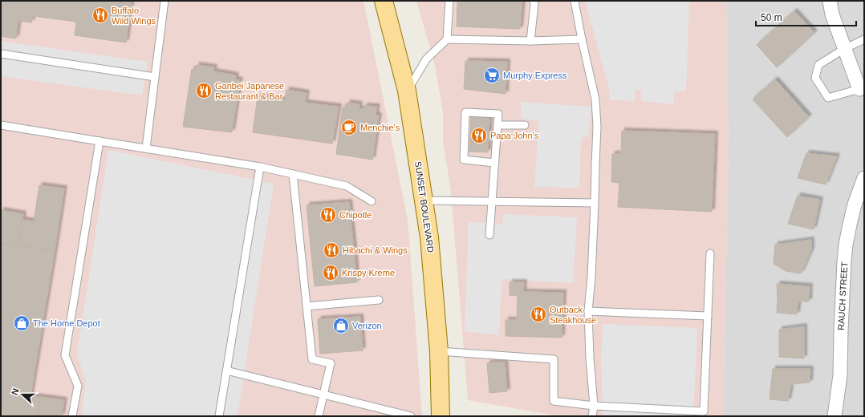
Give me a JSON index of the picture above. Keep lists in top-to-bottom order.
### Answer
{
  "streets": {
    "main road": ["SUNSET BOULEVARD"],
    "street": ["RAUCH STREET"]
  },
  "places": {
    "restaurant": [
      "Buffalo Wild Wings",
      "Ganbei Japanese Restaurant & Bar",
      "Papa John's",
      "Chipotle",
      "Hibachi & Wings",
      "Krispy Kreme",
      "Outback Steakhouse"
    ],
    "supermarket": ["Murphy Express"],
    "cafe": ["Menchie's"],
    "shop": ["The Home Depot", "Verizon"]
  },
  "scale_bar": "50 m",
  "north": "left"
}
